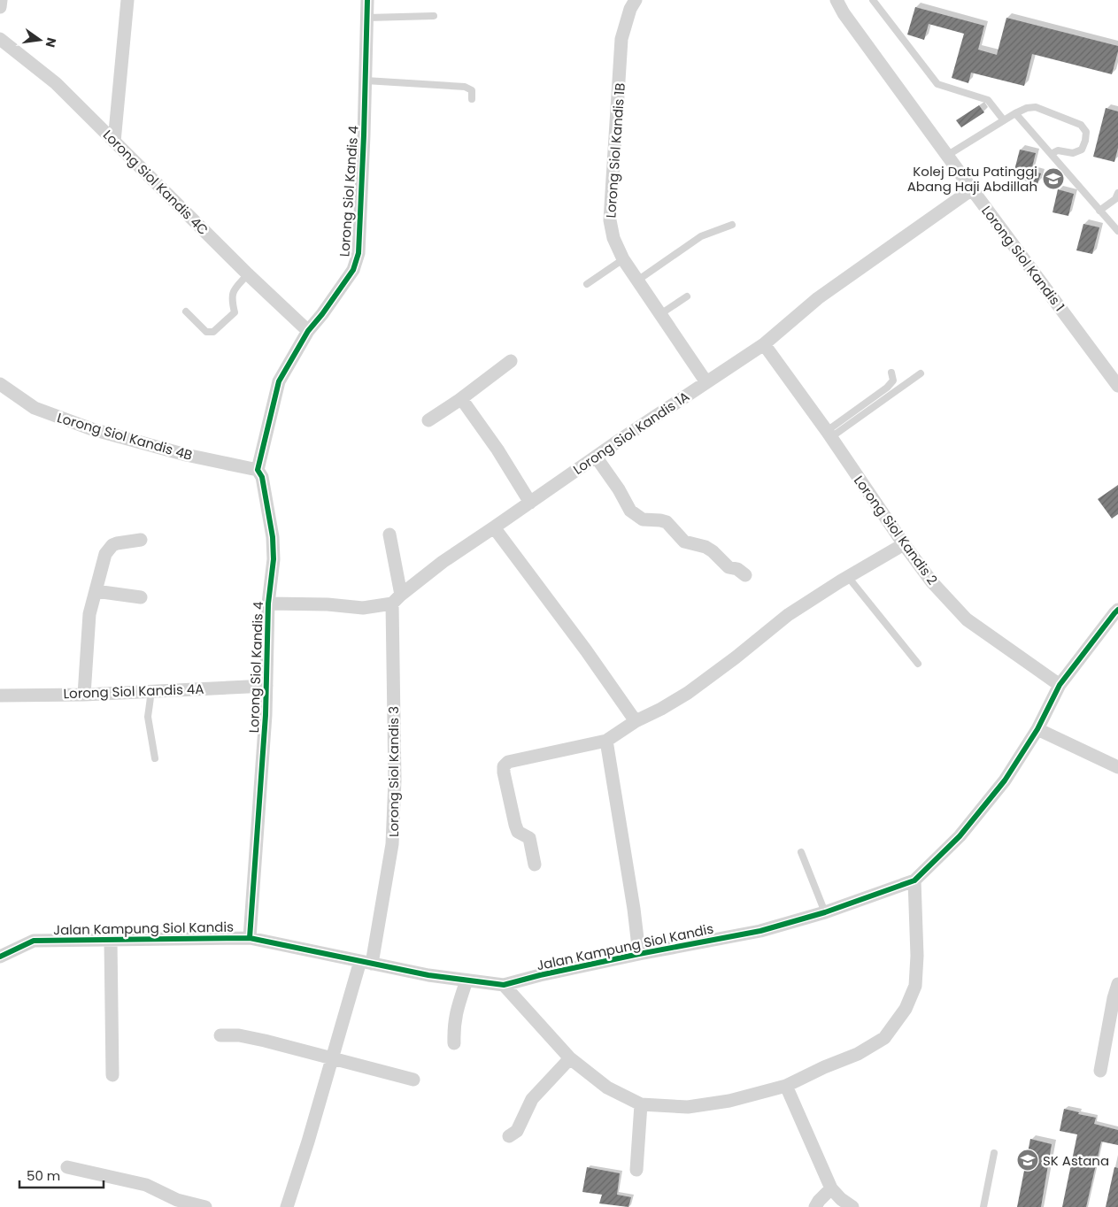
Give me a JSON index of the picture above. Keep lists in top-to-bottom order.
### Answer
{
  "streets": {
    "street": [
      "Lorong Siol Kandis 1B",
      "Lorong Siol Kandis 4C",
      "Lorong Siol Kandis 4",
      "Lorong Siol Kandis 1",
      "Lorong Siol Kandis 1A",
      "Lorong Siol Kandis 4B",
      "Lorong Siol Kandis 2",
      "Lorong Siol Kandis 4A",
      "Lorong Siol Kandis 3",
      "Jalan Kampung Siol Kandis"
    ]
  },
  "crossings": [
    ["Lorong Siol Kandis 1B", "Lorong Siol Kandis 1A"],
    ["Lorong Siol Kandis 4C", "Lorong Siol Kandis 4"],
    ["Lorong Siol Kandis 4", "Lorong Siol Kandis 1A"],
    ["Lorong Siol Kandis 4", "Lorong Siol Kandis 4B"],
    ["Lorong Siol Kandis 4", "Lorong Siol Kandis 4A"],
    ["Lorong Siol Kandis 4", "Jalan Kampung Siol Kandis"],
    ["Lorong Siol Kandis 1", "Lorong Siol Kandis 1A"],
    ["Lorong Siol Kandis 1A", "Lorong Siol Kandis 2"],
    ["Lorong Siol Kandis 1A", "Lorong Siol Kandis 3"],
    ["Lorong Siol Kandis 2", "Jalan Kampung Siol Kandis"],
    ["Lorong Siol Kandis 3", "Jalan Kampung Siol Kandis"]
  ],
  "places": {
    "school or university": ["Kolej Datu Patinggi Abang Haji Abdillah", "SK Astana"]
  },
  "scale_bar": "50 m",
  "north": "right"
}
